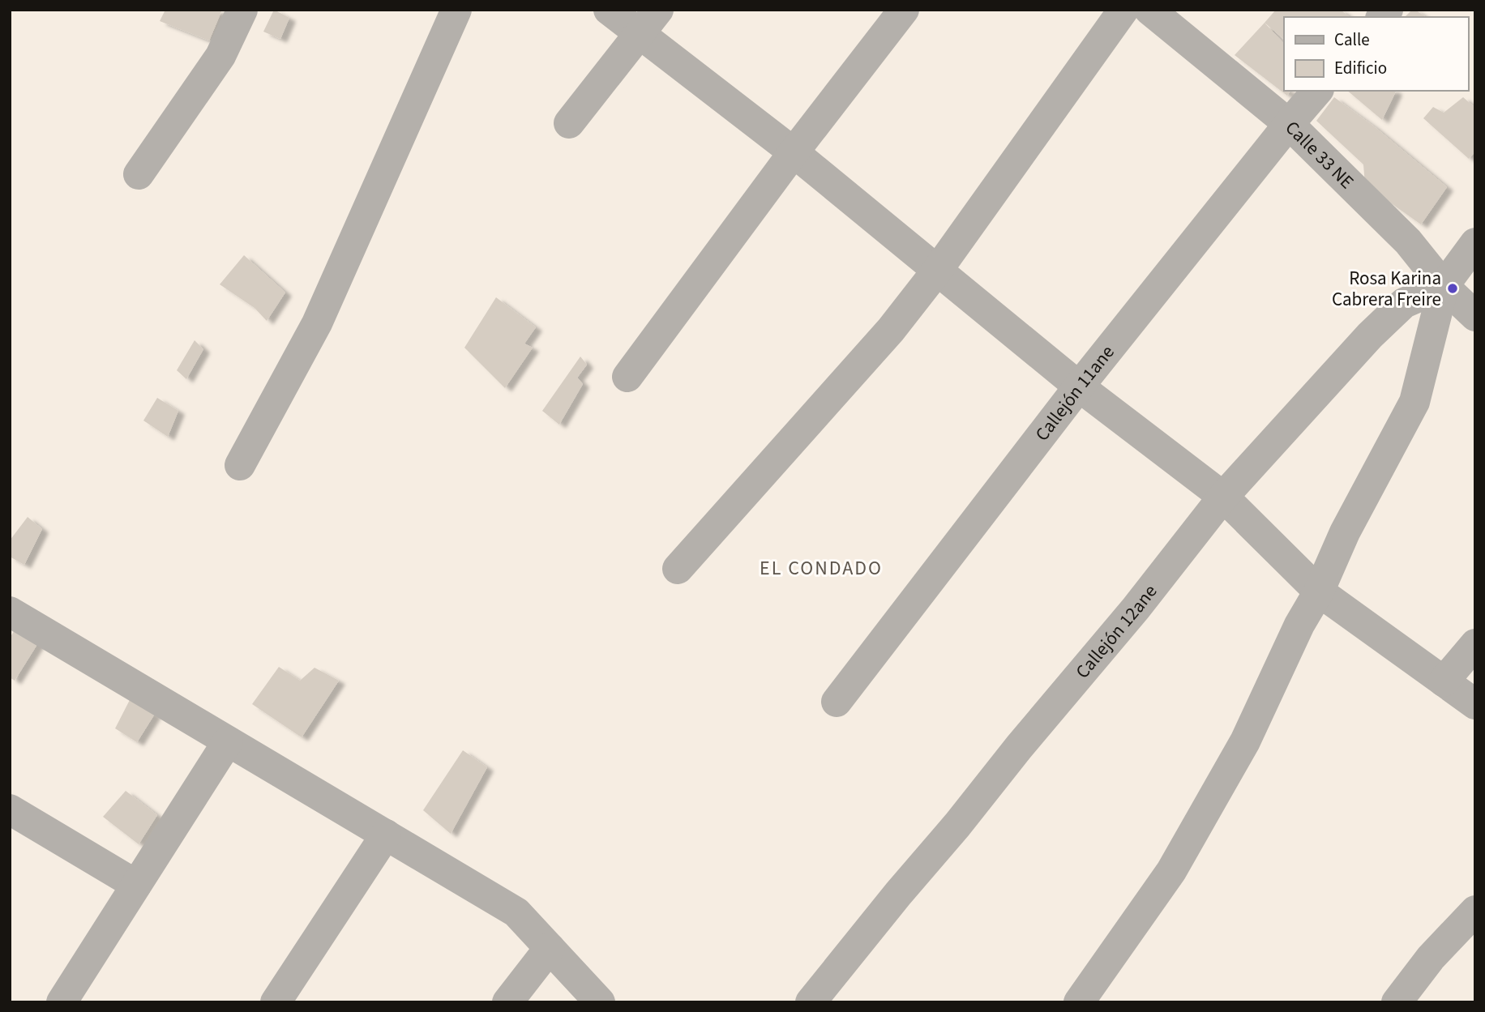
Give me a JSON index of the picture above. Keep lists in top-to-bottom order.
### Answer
{
  "streets": {
    "street": ["Calle 33 NE", "Callejón 11ane", "Callejón 12ane"]
  },
  "crossings": [
    ["Calle 33 NE", "Callejón 11ane"],
    ["Calle 33 NE", "Callejón 12ane"]
  ],
  "districts": ["EL CONDADO"],
  "places": ["Rosa Karina Cabrera Freire"],
  "legend": ["Calle", "Edificio"]
}
